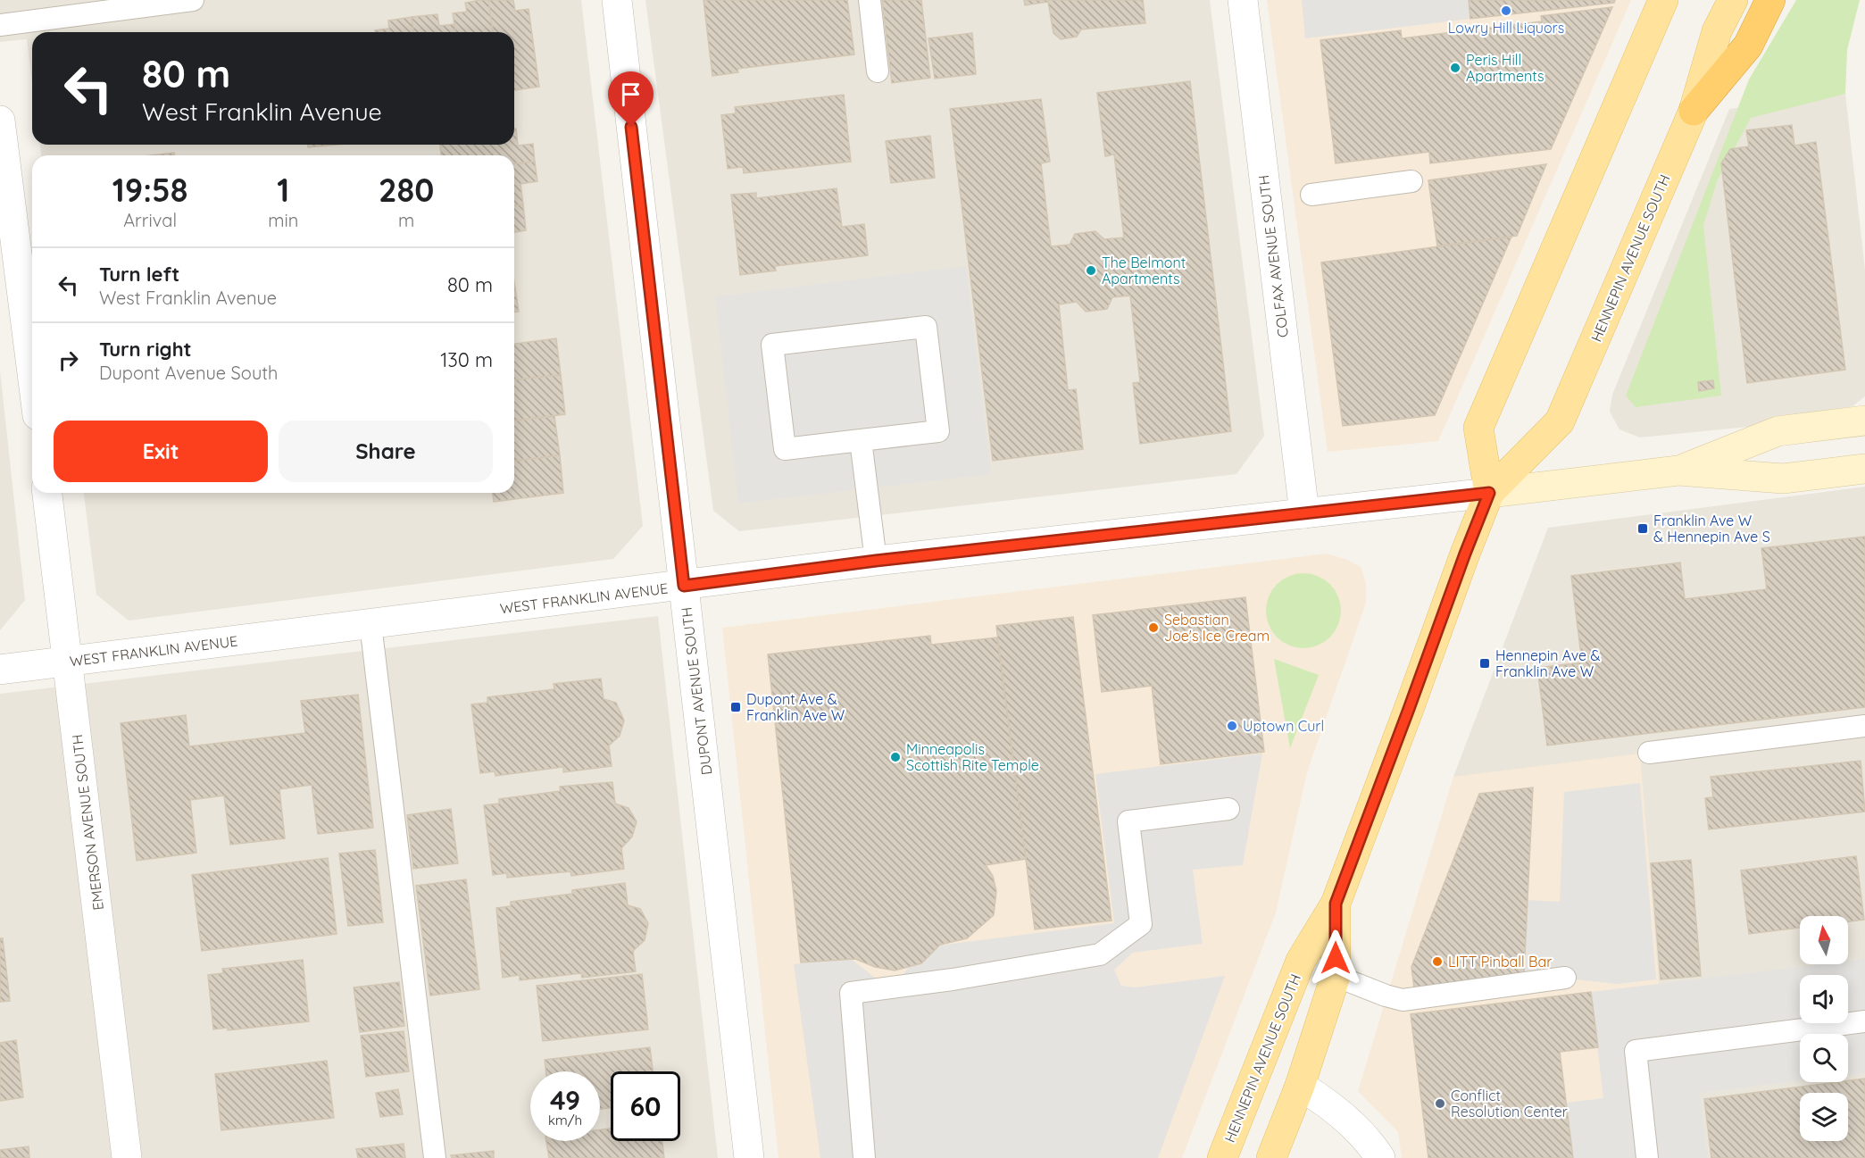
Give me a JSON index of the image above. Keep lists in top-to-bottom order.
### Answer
{
  "streets": {
    "main road": ["HENNEPIN AVENUE SOUTH", "WEST FRANKLIN AVENUE"],
    "street": ["COLFAX AVENUE SOUTH", "DUPONT AVENUE SOUTH", "EMERSON AVENUE SOUTH"]
  },
  "crossings": [
    ["COLFAX AVENUE SOUTH", "WEST FRANKLIN AVENUE"],
    ["HENNEPIN AVENUE SOUTH", "WEST FRANKLIN AVENUE"],
    ["WEST FRANKLIN AVENUE", "DUPONT AVENUE SOUTH"],
    ["WEST FRANKLIN AVENUE", "EMERSON AVENUE SOUTH"]
  ],
  "places": {
    "other": [
      "Lowry Hill Liquors",
      "Peris Hill Apartments",
      "The Belmont Apartments",
      "Sebastian Joe's Ice Cream",
      "Uptown Curl",
      "Minneapolis Scottish Rite Temple",
      "LITT Pinball Bar",
      "Conflict Resolution Center"
    ],
    "transit": ["Franklin Ave W & Hennepin Ave S", "Hennepin Ave & Franklin Ave W", "Dupont Ave & Franklin Ave W"]
  },
  "north": "top",
  "page": {
    "turn": ["80 m", "West Franklin Avenue"],
    "eta": [
      "19:58",
      "Arrival",
      "1",
      "min",
      "280",
      "m"
    ],
    "list": [
      {
        "name": "Turn left",
        "note": "West Franklin Avenue",
        "value": "80 m"
      },
      {
        "name": "Turn right",
        "note": "Dupont Avenue South",
        "value": "130 m"
      }
    ],
    "buttons": ["Exit", "Share"],
    "speed": "49 km/h",
    "limit": "60"
  }
}
